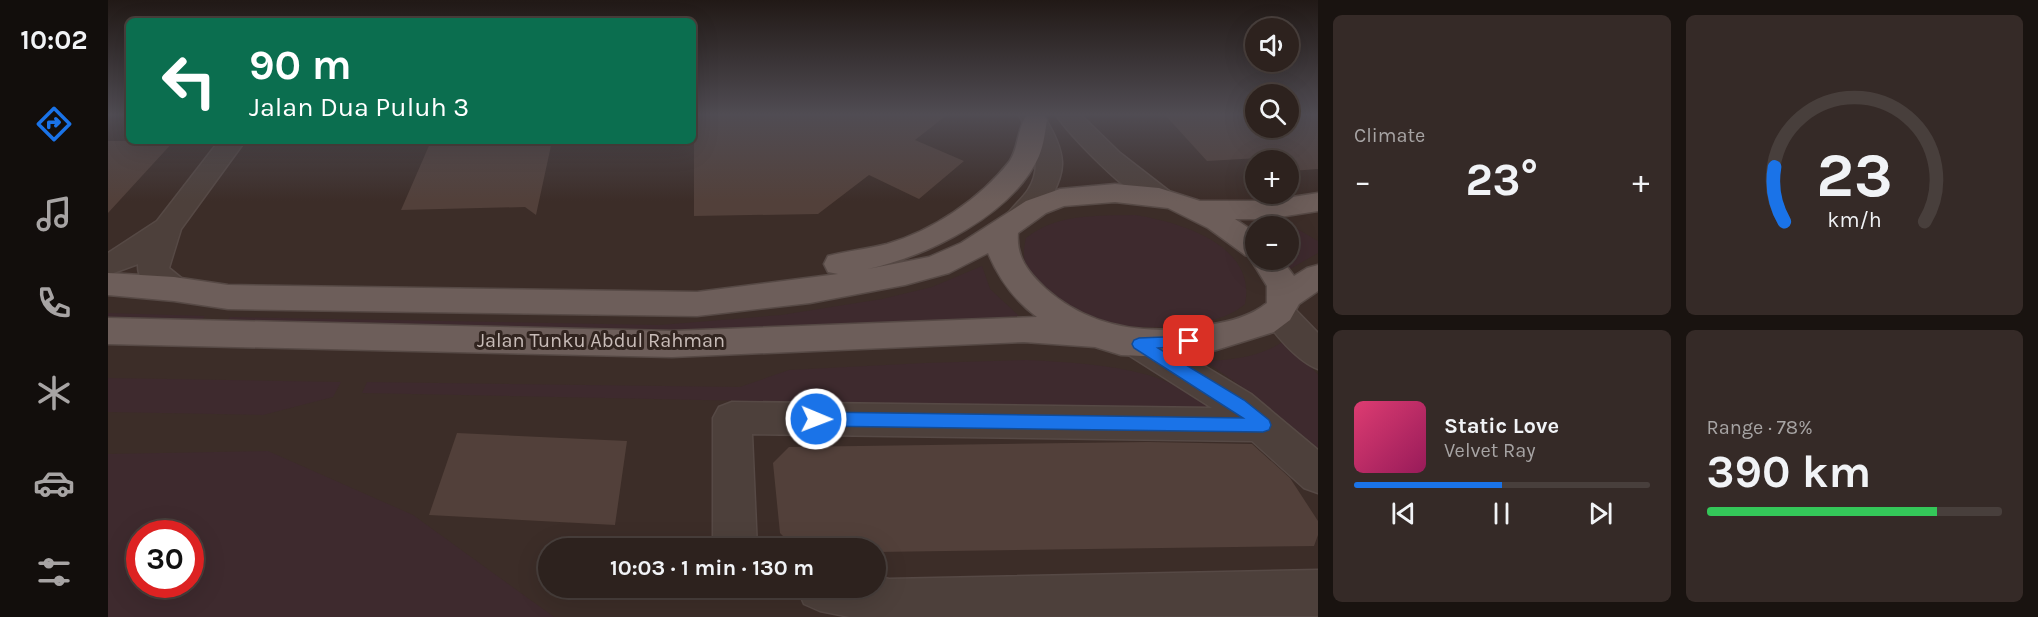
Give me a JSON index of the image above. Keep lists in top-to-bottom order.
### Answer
{
  "streets": {
    "main road": ["Jalan Tunku Abdul Rahman"]
  },
  "page": {
    "tabs": "10:02",
    "tile": [
      "Climate",
      ["Range · 78%", "390 km"]
    ],
    "map_buttons": ["+", "−"],
    "turn": ["90 m", "Jalan Dua Puluh 3"],
    "heat": ["−", "23°", "+"],
    "song": ["Static Love", "Velvet Ray"],
    "limit": "30",
    "trip": "10:03 · 1 min · 130 m",
    "gauge": ["23", "km/h"]
  }
}
